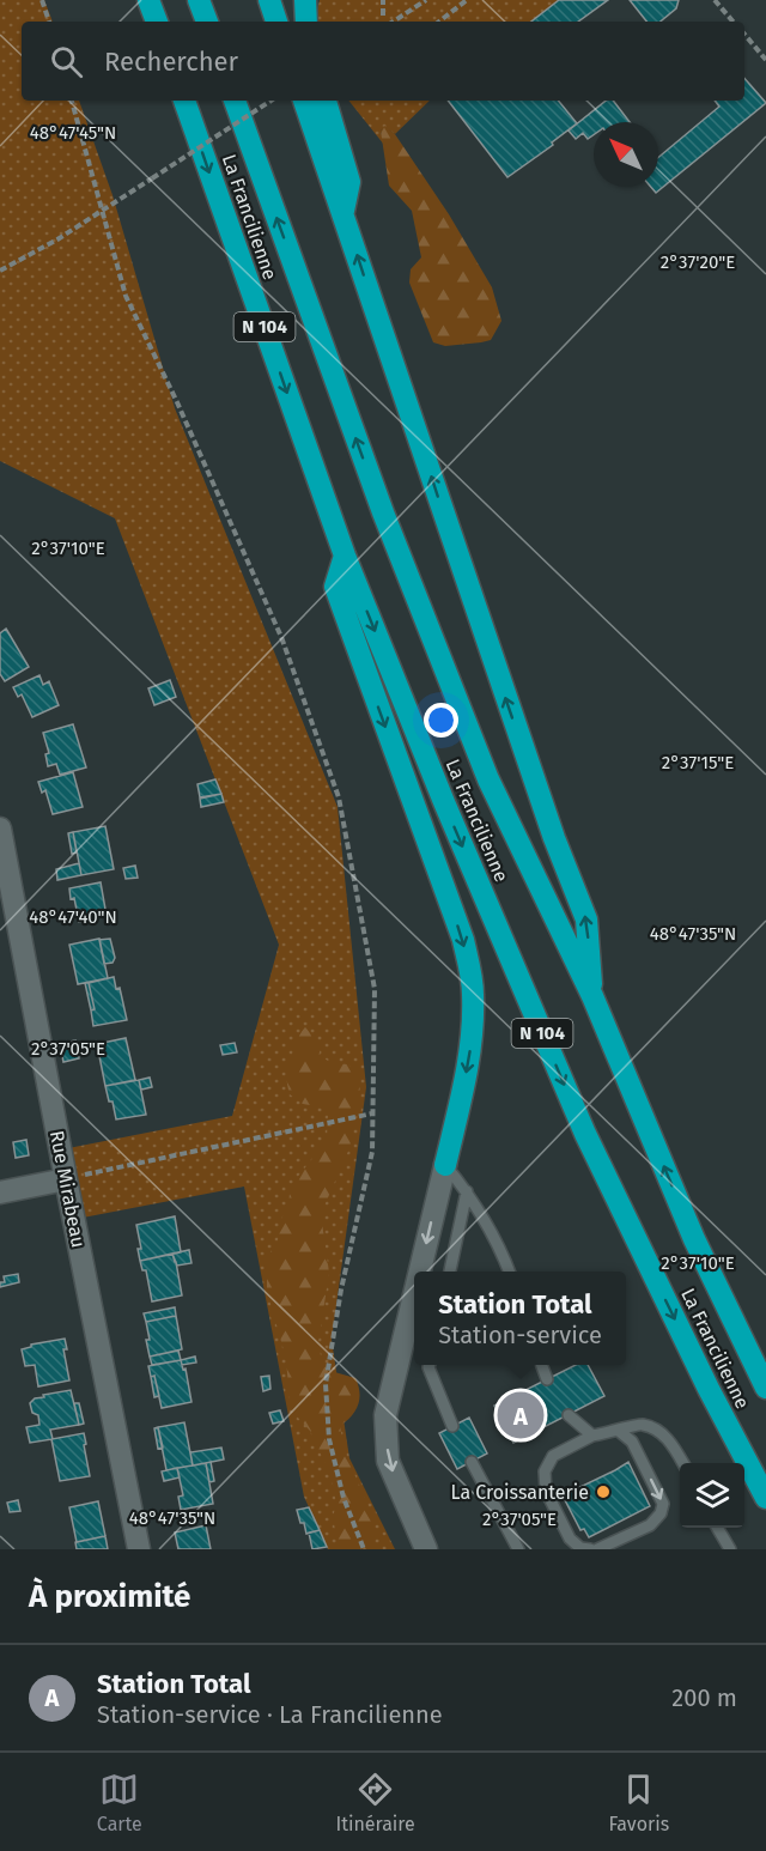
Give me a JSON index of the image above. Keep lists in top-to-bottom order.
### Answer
{
  "streets": {
    "highway": ["La Francilienne", "N 104"],
    "street": ["Rue Mirabeau"]
  },
  "places": ["La Croissanterie"],
  "north": "top left",
  "page": {
    "search": "Rechercher",
    "popup": ["Station Total", "Station-service"],
    "pins": "A",
    "heading": "À proximité",
    "list": [
      {
        "mark": "A",
        "name": "Station Total",
        "note": "Station-service · La Francilienne",
        "value": "200 m"
      }
    ],
    "nav": ["Carte", "Itinéraire", "Favoris"]
  },
  "coordinates": [
    "48°47'45\"N",
    "2°37'20\"E",
    "2°37'10\"E",
    "2°37'15\"E",
    "48°47'40\"N",
    "48°47'35\"N",
    "2°37'05\"E"
  ]
}
